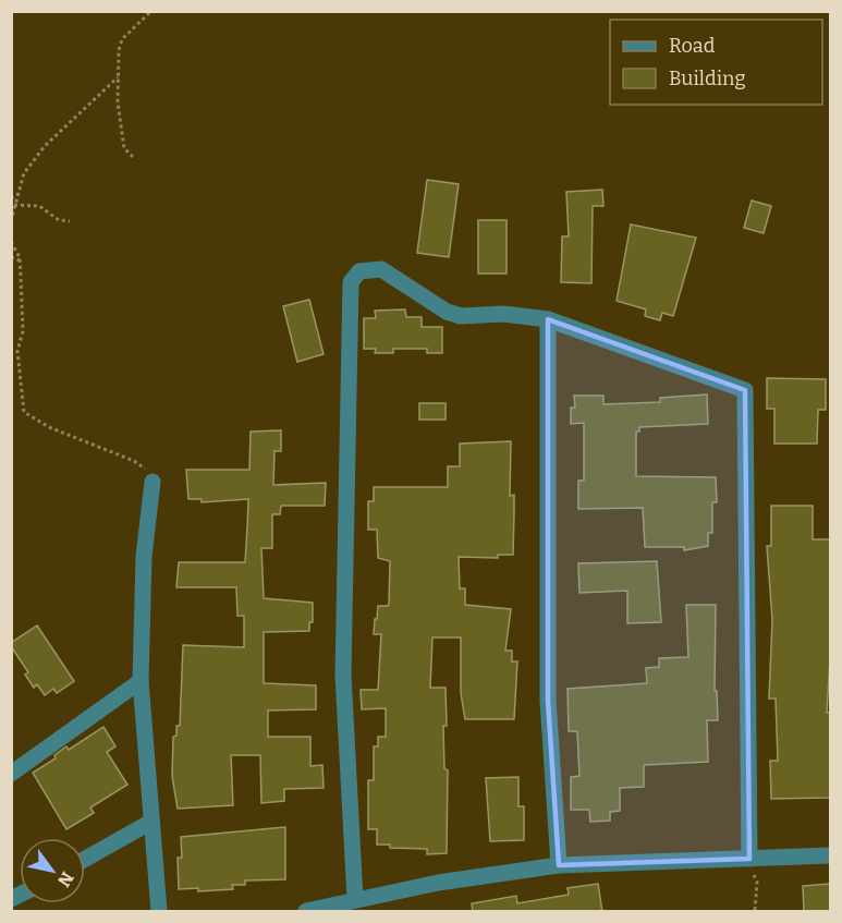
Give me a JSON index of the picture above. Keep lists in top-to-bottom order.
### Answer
{
  "legend": ["Road", "Building"],
  "north": "bottom right"
}
